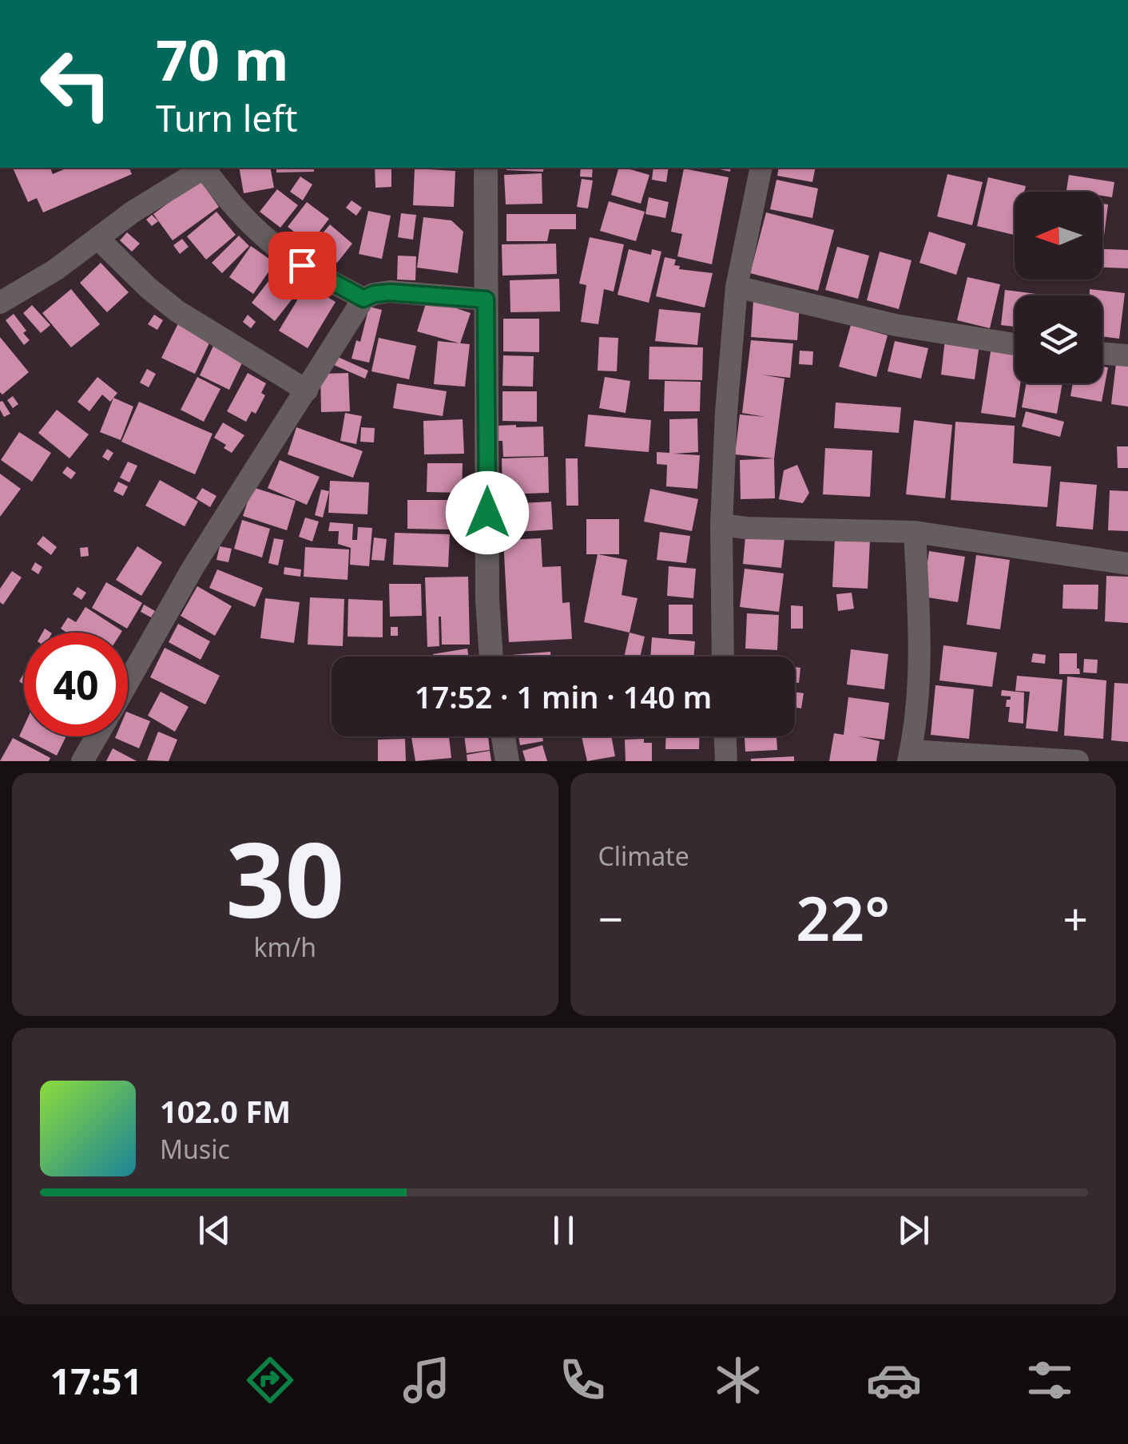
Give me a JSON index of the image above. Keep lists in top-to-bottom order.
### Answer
{
  "north": "left",
  "page": {
    "turn": ["70 m", "Turn left"],
    "limit": "40",
    "trip": "17:52 · 1 min · 140 m",
    "tile": [
      ["30", "km/h"],
      "Climate"
    ],
    "heat": ["−", "22°", "+"],
    "song": ["102.0 FM", "Music"],
    "tabs": "17:51"
  }
}
